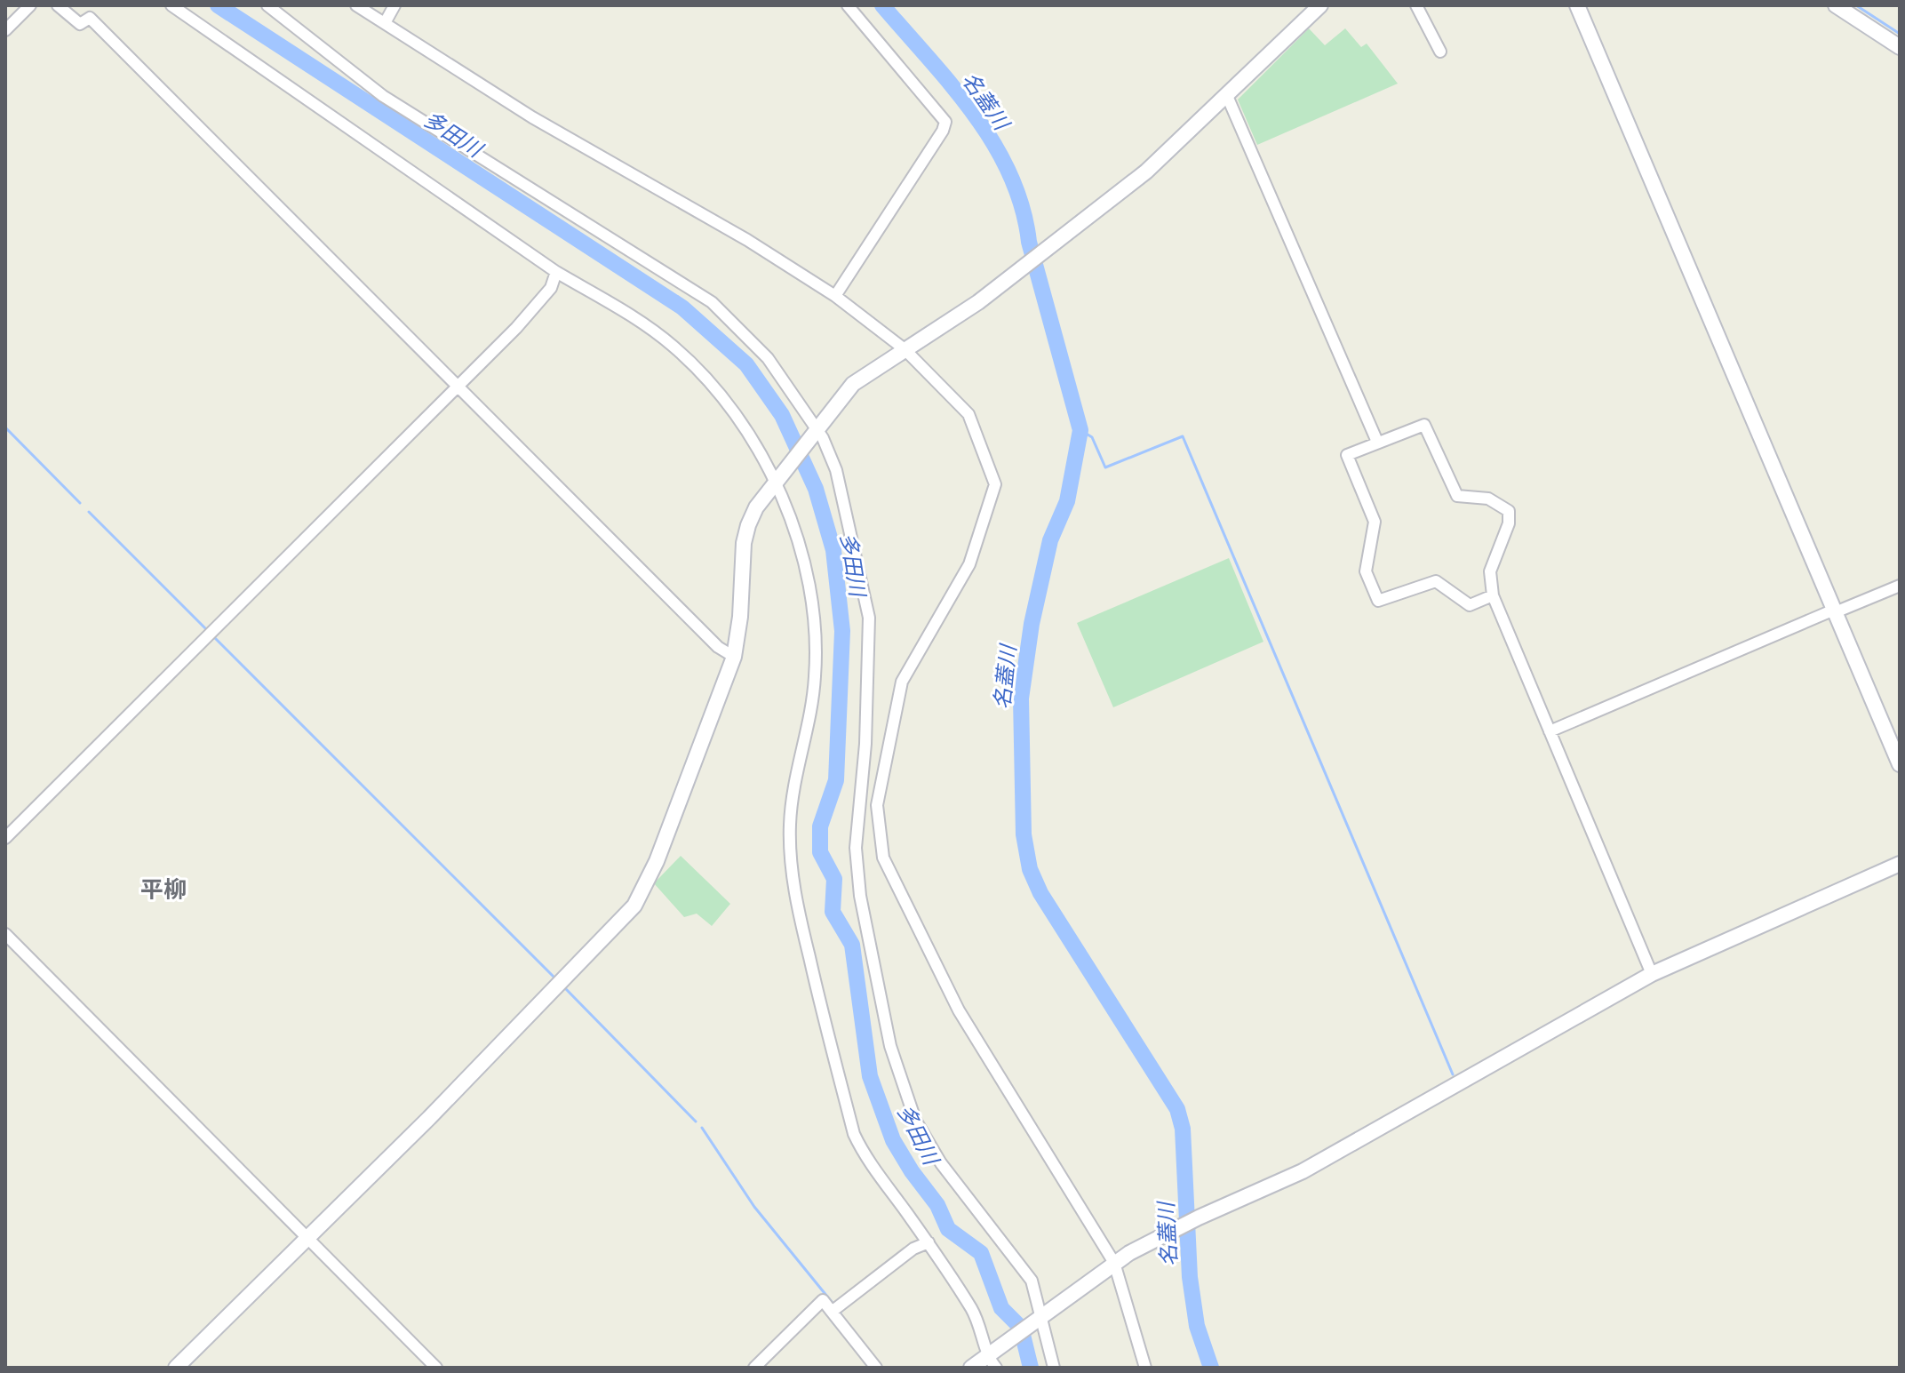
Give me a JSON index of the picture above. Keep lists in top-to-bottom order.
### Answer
{
  "districts": ["平柳"],
  "water": ["名蓋川", "多田川"]
}
